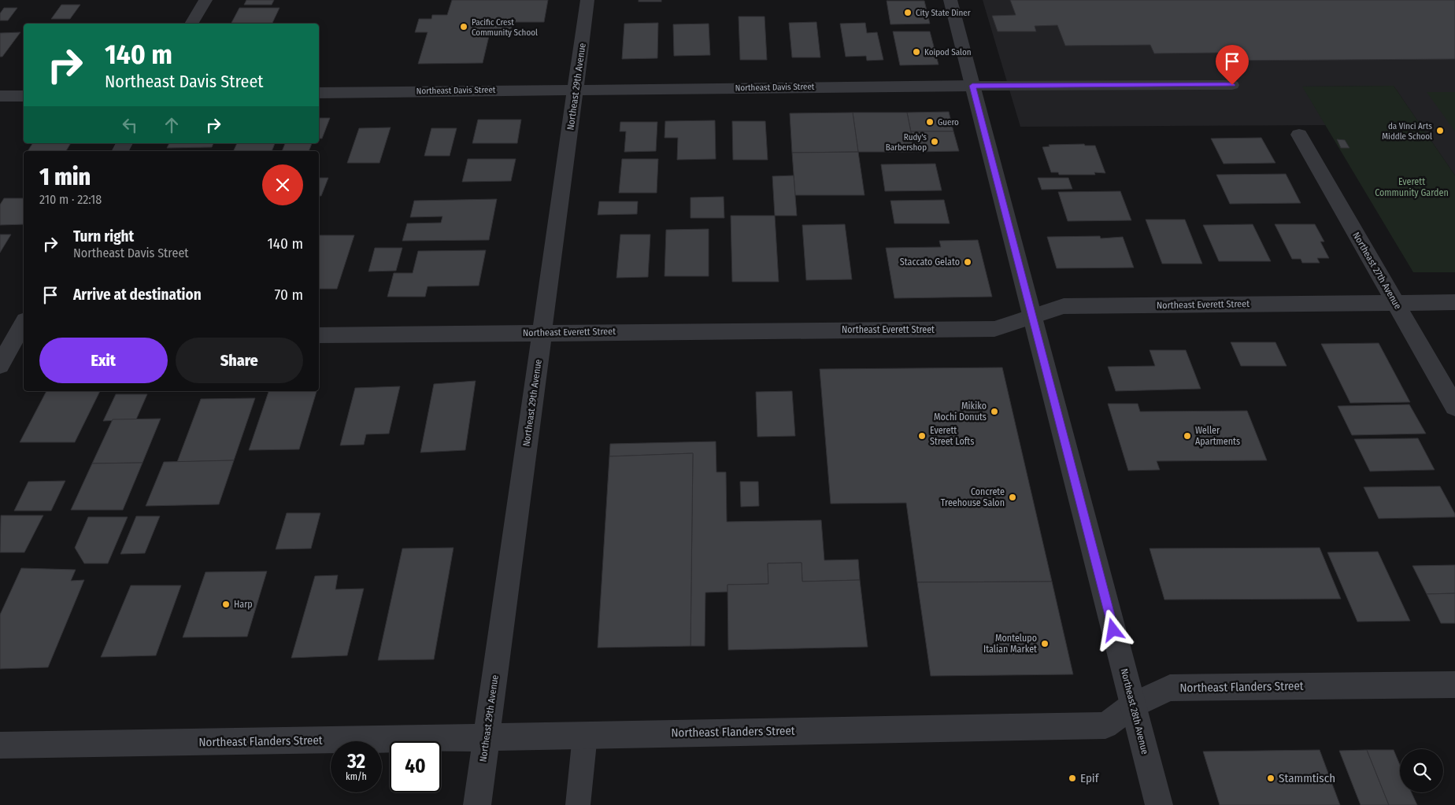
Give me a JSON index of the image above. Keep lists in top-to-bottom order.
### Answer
{
  "streets": {
    "street": [
      "Northeast 29th Avenue",
      "Northeast Davis Street",
      "Northeast 27th Avenue",
      "Northeast Everett Street",
      "Northeast Flanders Street",
      "Northeast 28th Avenue"
    ]
  },
  "crossings": [
    ["Northeast 29th Avenue", "Northeast Davis Street"],
    ["Northeast 29th Avenue", "Northeast Everett Street"],
    ["Northeast 29th Avenue", "Northeast Flanders Street"],
    ["Northeast Davis Street", "Northeast 28th Avenue"],
    ["Northeast 27th Avenue", "Northeast Everett Street"],
    ["Northeast Everett Street", "Northeast 28th Avenue"],
    ["Northeast Flanders Street", "Northeast 28th Avenue"]
  ],
  "parks": ["Everett Community Garden"],
  "places": [
    "City State Diner",
    "Pacific Crest Community School",
    "Koipod Salon",
    "Guero",
    "da Vinci Arts Middle School",
    "Rudy's Barbershop",
    "Staccato Gelato",
    "Mikiko Mochi Donuts",
    "Everett Street Lofts",
    "Weller Apartments",
    "Concrete Treehouse Salon",
    "Harp",
    "Montelupo Italian Market",
    "Epif",
    "Stammtisch"
  ],
  "page": {
    "turn": ["140 m", "Northeast Davis Street"],
    "heading": ["1 min", "210 m · 22:18"],
    "list": [
      {
        "name": "Turn right",
        "note": "Northeast Davis Street",
        "value": "140 m"
      },
      {
        "name": "Arrive at destination",
        "value": "70 m"
      }
    ],
    "buttons": ["Exit", "Share"],
    "speed": "32 km/h",
    "limit": "40"
  }
}
